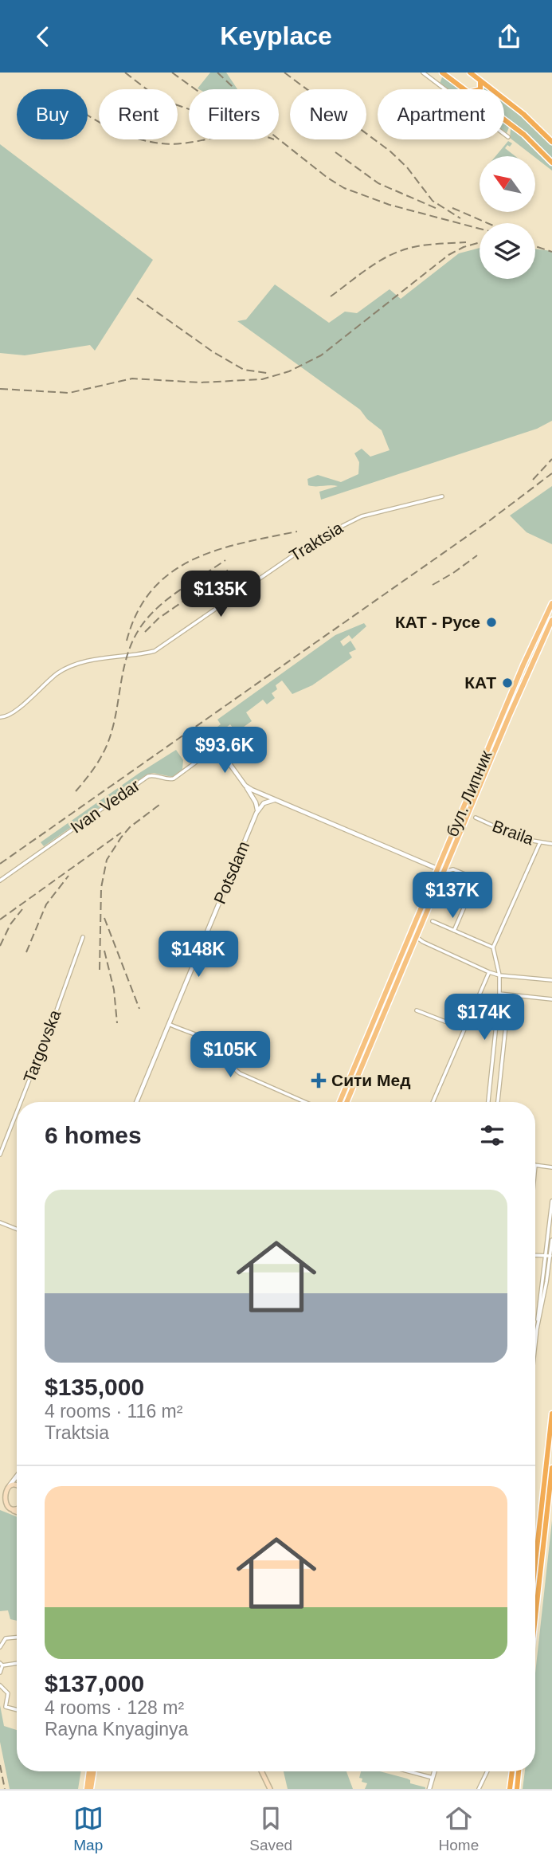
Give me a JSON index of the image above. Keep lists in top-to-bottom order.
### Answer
{
  "streets": {
    "main road": ["бул. Липник"],
    "street": [
      "Traktsia",
      "Ivan Vedar",
      "Braila",
      "Potsdam",
      "Targovska"
    ]
  },
  "places": {
    "other": ["КАТ - Русе", "КАТ"],
    "health": ["Сити Мед"]
  },
  "north": "top left",
  "page": {
    "header": "Keyplace",
    "chip": [
      "Buy",
      "Rent",
      "Filters",
      "New",
      "Apartment"
    ],
    "price": [
      "$135K",
      "$93.6K",
      "$137K",
      "$148K",
      "$174K",
      "$105K"
    ],
    "heading": "6 homes",
    "list": [
      {
        "name": "$135,000",
        "note": "4 rooms · 116 m² · Traktsia"
      },
      {
        "name": "$137,000",
        "note": "4 rooms · 128 m² · Rayna Knyaginya"
      }
    ],
    "tabs": ["Map", "Saved", "Home"]
  }
}
